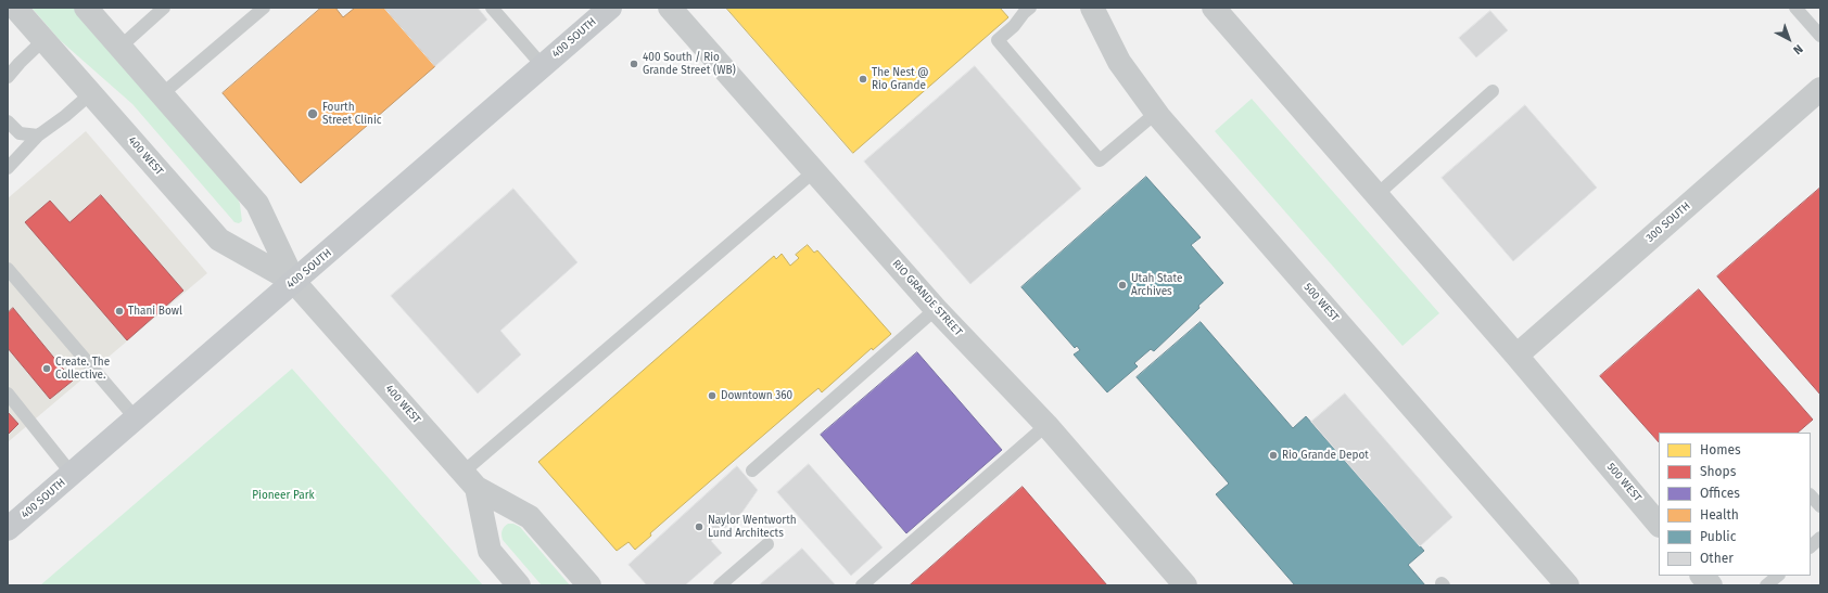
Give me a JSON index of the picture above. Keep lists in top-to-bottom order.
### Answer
{
  "streets": {
    "main road": ["400 SOUTH"],
    "street": [
      "400 WEST",
      "300 SOUTH",
      "RIO GRANDE STREET",
      "500 WEST"
    ]
  },
  "crossings": [
    ["400 SOUTH", "400 WEST"],
    ["300 SOUTH", "500 WEST"]
  ],
  "parks": ["Pioneer Park"],
  "places": [
    "400 South / Rio Grande Street (WB)",
    "The Nest @ Rio Grande",
    "Fourth Street Clinic",
    "Utah State Archives",
    "Thani Bowl",
    "Create. The Collective.",
    "Downtown 360",
    "Rio Grande Depot",
    "Naylor Wentworth Lund Architects"
  ],
  "legend": [
    "Homes",
    "Shops",
    "Offices",
    "Health",
    "Public",
    "Other"
  ],
  "north": "bottom right"
}
